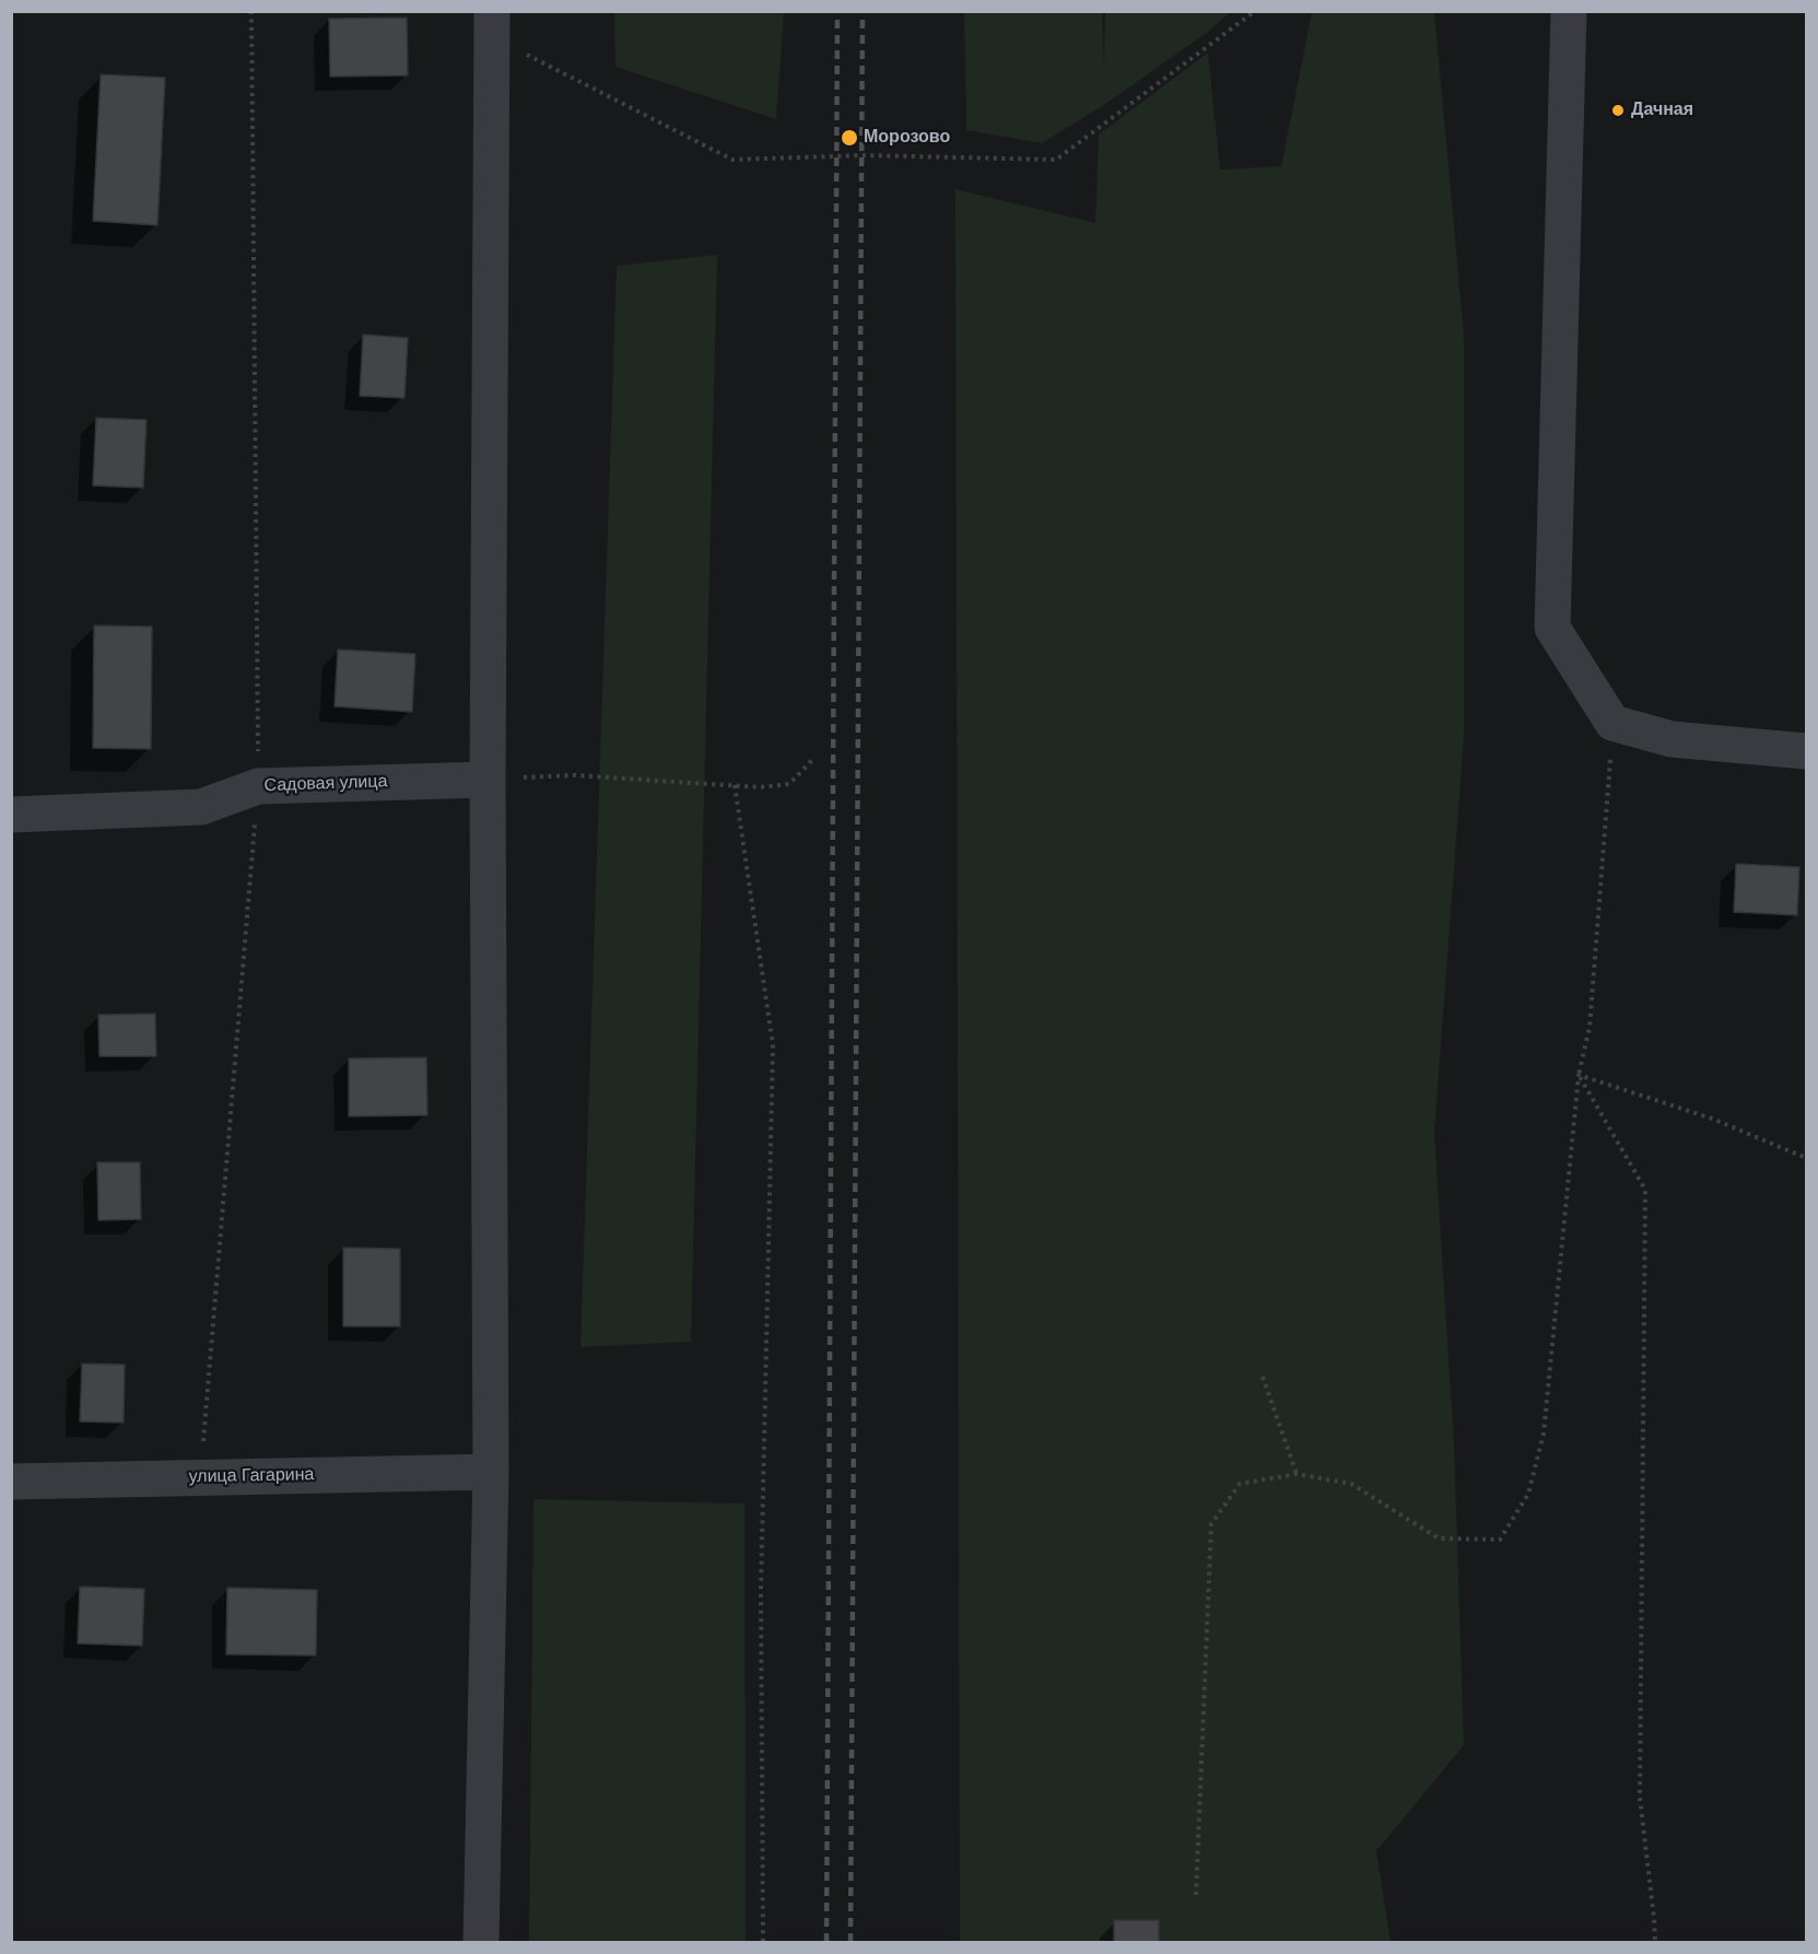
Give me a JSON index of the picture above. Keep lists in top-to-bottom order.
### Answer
{
  "streets": {
    "street": ["Садовая улица", "улица Гагарина"]
  },
  "places": ["Дачная", "Морозово"]
}
